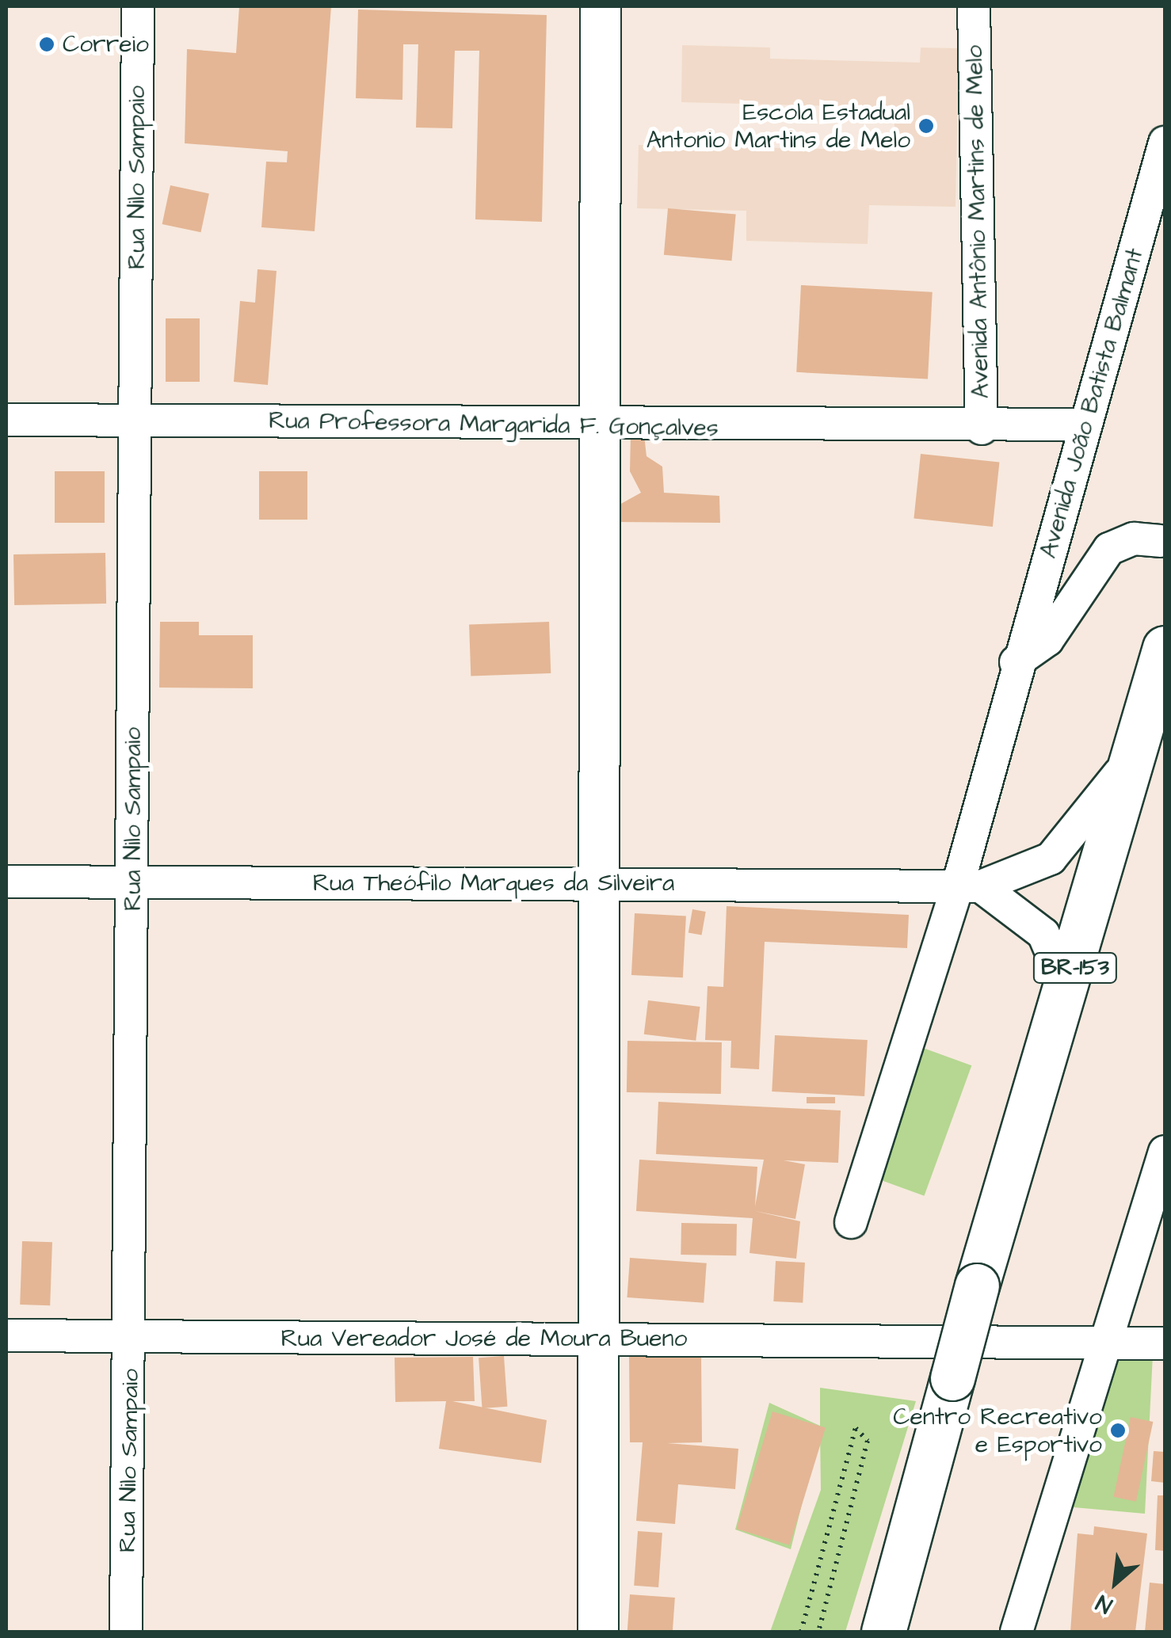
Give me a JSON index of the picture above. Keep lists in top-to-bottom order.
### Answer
{
  "streets": {
    "highway": ["BR-153"],
    "street": [
      "Rua Nilo Sampaio",
      "Avenida Antônio Martins de Melo",
      "Avenida João Batista Balmant",
      "Rua Professora Margarida F. Gonçalves",
      "Rua Theófilo Marques da Silveira",
      "Rua Vereador José de Moura Bueno"
    ]
  },
  "crossings": [
    ["Rua Nilo Sampaio", "Rua Professora Margarida F. Gonçalves"],
    ["Rua Nilo Sampaio", "Rua Theófilo Marques da Silveira"],
    ["Rua Nilo Sampaio", "Rua Vereador José de Moura Bueno"],
    ["Avenida Antônio Martins de Melo", "Avenida João Batista Balmant"],
    ["Avenida Antônio Martins de Melo", "Rua Professora Margarida F. Gonçalves"],
    ["Avenida João Batista Balmant", "Rua Theófilo Marques da Silveira"],
    ["BR-153", "Rua Vereador José de Moura Bueno"]
  ],
  "places": ["Correio", "Escola Estadual Antonio Martins de Melo", "Centro Recreativo e Esportivo"],
  "north": "bottom left"
}
